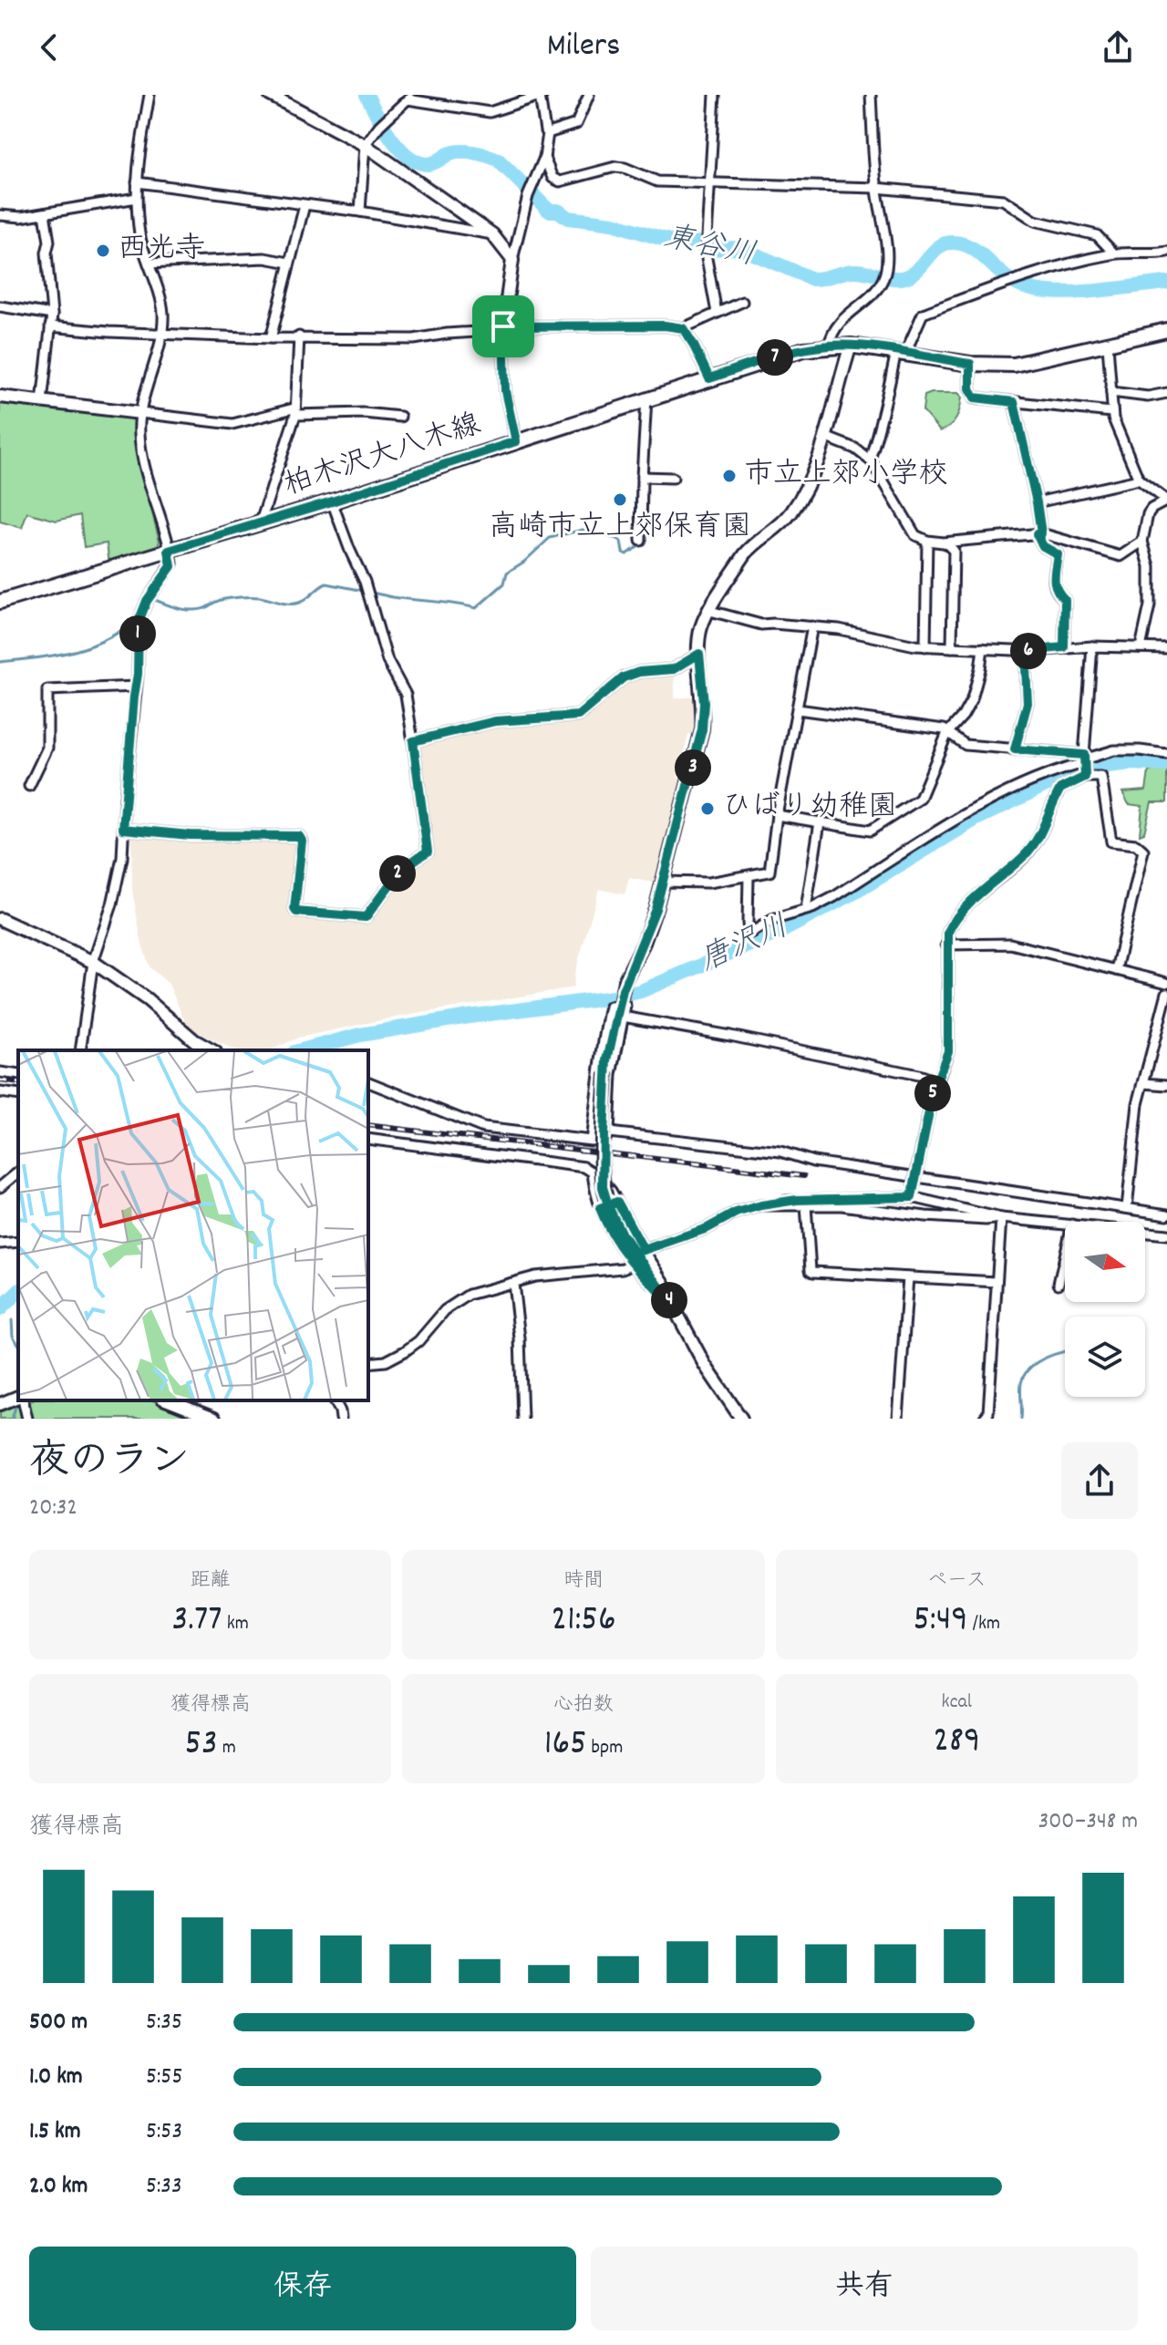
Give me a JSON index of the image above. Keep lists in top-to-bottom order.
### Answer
{
  "streets": {
    "main road": ["柏木沢大八木線"]
  },
  "water": ["東谷川", "唐沢川"],
  "places": [
    "西光寺",
    "市立上郊小学校",
    "高崎市立上郊保育園",
    "ひばり幼稚園"
  ],
  "north": "right",
  "page": {
    "header": "Milers",
    "pins": [
      "7",
      "1",
      "6",
      "3",
      "2",
      "5",
      "4"
    ],
    "heading": ["夜のラン", "20:32"],
    "stats": [
      ["距離", "3.77 km"],
      ["時間", "21:56"],
      ["ペース", "5:49 /km"],
      ["獲得標高", "53 m"],
      ["心拍数", "165 bpm"],
      ["kcal", "289"]
    ],
    "chart": ["獲得標高", "300–348 m"],
    "list": [
      {
        "name": "500 m",
        "note": "5:35"
      },
      {
        "name": "1.0 km",
        "note": "5:55"
      },
      {
        "name": "1.5 km",
        "note": "5:53"
      },
      {
        "name": "2.0 km",
        "note": "5:33"
      }
    ],
    "buttons": ["保存", "共有"]
  }
}
